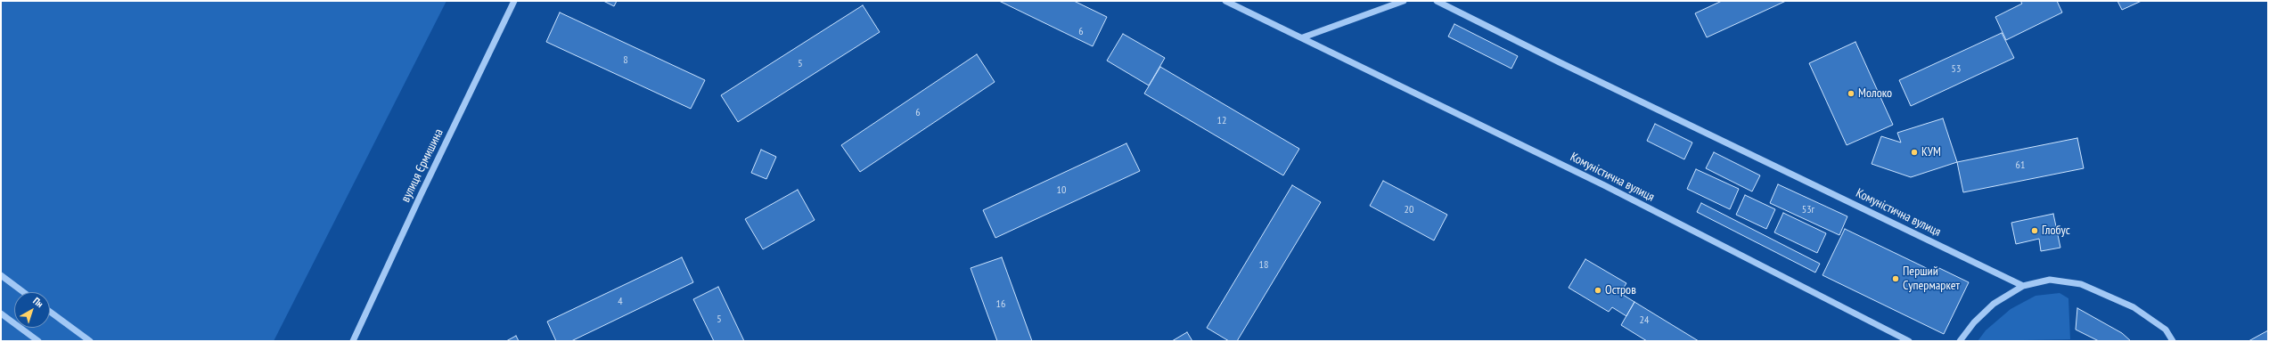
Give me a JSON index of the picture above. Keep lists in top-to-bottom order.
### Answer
{
  "streets": {
    "street": ["вулиця Єрмишина", "Комуністична вулиця"]
  },
  "places": [
    "Молоко",
    "КУМ",
    "Глобус",
    "Перший Супермаркет",
    "Остров"
  ],
  "house_numbers": [
    "6",
    "8",
    "5",
    "53",
    "6",
    "12",
    "61",
    "10",
    "20",
    "53г",
    "18",
    "4",
    "16",
    "5",
    "24"
  ],
  "north": "top right"
}
